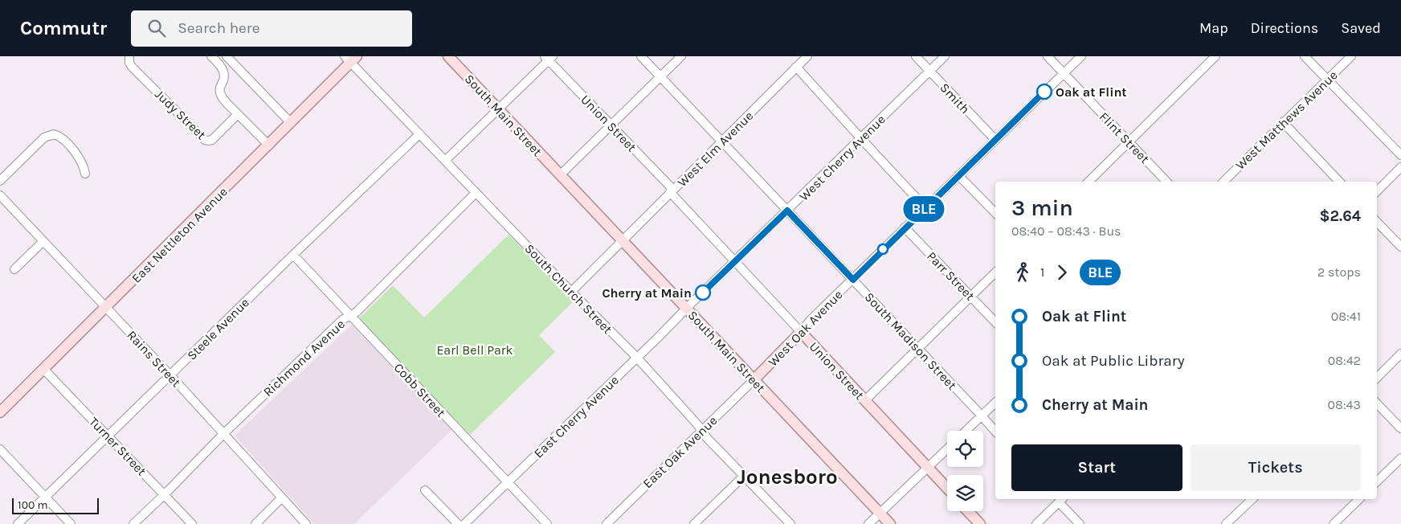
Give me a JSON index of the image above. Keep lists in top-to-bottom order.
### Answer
{
  "streets": {
    "main road": [
      "South Main Street",
      "Union Street",
      "East Nettleton Avenue",
      "West Oak Avenue"
    ],
    "street": [
      "Smith",
      "Judy Street",
      "West Matthews Avenue",
      "Flint Street",
      "West Elm Avenue",
      "West Cherry Avenue",
      "Parr Street",
      "South Church Street",
      "Steele Avenue",
      "South Madison Street",
      "Richmond Avenue",
      "Rains Street",
      "Cobb Street",
      "East Cherry Avenue",
      "Turner Street",
      "East Oak Avenue"
    ]
  },
  "crossings": [
    ["Smith", "West Cherry Avenue"],
    ["Smith", "West Oak Avenue"],
    ["South Main Street", "West Elm Avenue"],
    ["South Main Street", "West Cherry Avenue"],
    ["South Main Street", "West Oak Avenue"],
    ["South Main Street", "East Cherry Avenue"],
    ["South Main Street", "East Oak Avenue"],
    ["Union Street", "West Elm Avenue"],
    ["Union Street", "West Cherry Avenue"],
    ["Union Street", "West Oak Avenue"],
    ["Flint Street", "West Oak Avenue"],
    ["West Elm Avenue", "South Church Street"],
    ["West Elm Avenue", "South Madison Street"],
    ["West Cherry Avenue", "South Madison Street"],
    ["West Cherry Avenue", "East Cherry Avenue"],
    ["East Nettleton Avenue", "South Church Street"],
    ["East Nettleton Avenue", "Rains Street"],
    ["East Nettleton Avenue", "Turner Street"],
    ["Parr Street", "West Oak Avenue"],
    ["South Church Street", "Steele Avenue"],
    ["South Church Street", "Richmond Avenue"],
    ["South Church Street", "East Cherry Avenue"],
    ["South Church Street", "East Oak Avenue"],
    ["West Oak Avenue", "South Madison Street"],
    ["West Oak Avenue", "East Oak Avenue"],
    ["Steele Avenue", "Rains Street"],
    ["Steele Avenue", "Cobb Street"],
    ["Steele Avenue", "Turner Street"],
    ["Richmond Avenue", "Rains Street"],
    ["Richmond Avenue", "Cobb Street"],
    ["Richmond Avenue", "Turner Street"],
    ["Cobb Street", "East Cherry Avenue"]
  ],
  "districts": ["Jonesboro"],
  "parks": ["Earl Bell Park"],
  "places": ["Oak at Flint", "Cherry at Main"],
  "lines": ["bus line BLE"],
  "scale_bar": "100 m",
  "page": {
    "header": "Commutr",
    "search": "Search here",
    "nav": ["Map", "Directions", "Saved"],
    "on_map": "BLE",
    "heading": ["3 min", "08:40 – 08:43 · Bus", "$2.64"],
    "legs": ["1", "BLE", "2 stops"],
    "list": [
      {
        "name": "Oak at Flint",
        "value": "08:41"
      },
      {
        "name": "Oak at Public Library",
        "value": "08:42"
      },
      {
        "name": "Cherry at Main",
        "value": "08:43"
      }
    ],
    "buttons": ["Start", "Tickets"],
    "scale": "100 m"
  }
}
